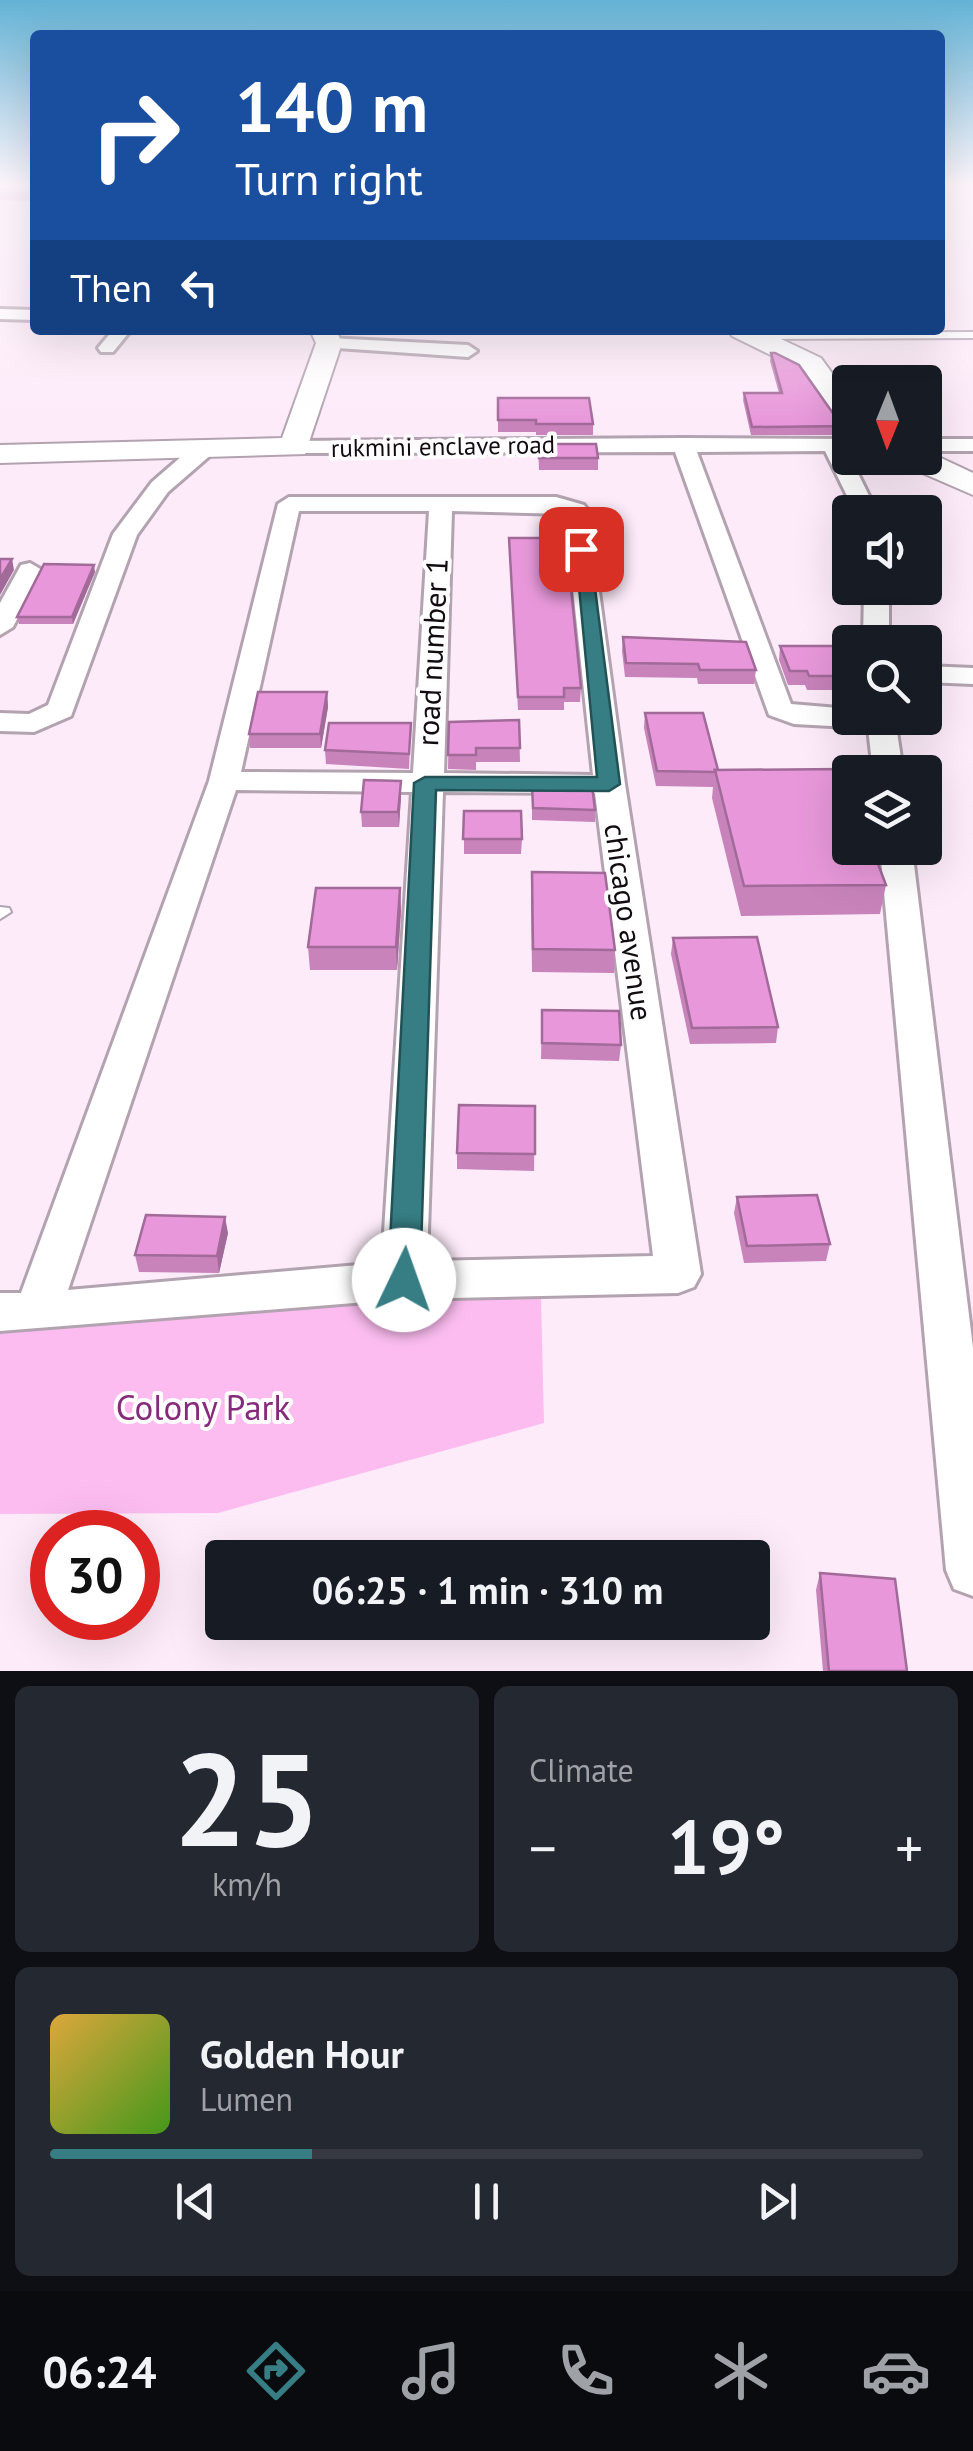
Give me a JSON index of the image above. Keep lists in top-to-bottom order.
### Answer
{
  "streets": {
    "street": ["rukmini enclave road", "road number 1", "chicago avenue"]
  },
  "crossings": [
    ["road number 1", "chicago avenue"]
  ],
  "parks": ["Colony Park"],
  "north": "bottom",
  "page": {
    "turn": ["140 m", "Turn right"],
    "then": "Then",
    "limit": "30",
    "trip": "06:25 · 1 min · 310 m",
    "tile": [
      ["25", "km/h"],
      "Climate"
    ],
    "heat": ["−", "19°", "+"],
    "song": ["Golden Hour", "Lumen"],
    "tabs": "06:24"
  }
}
